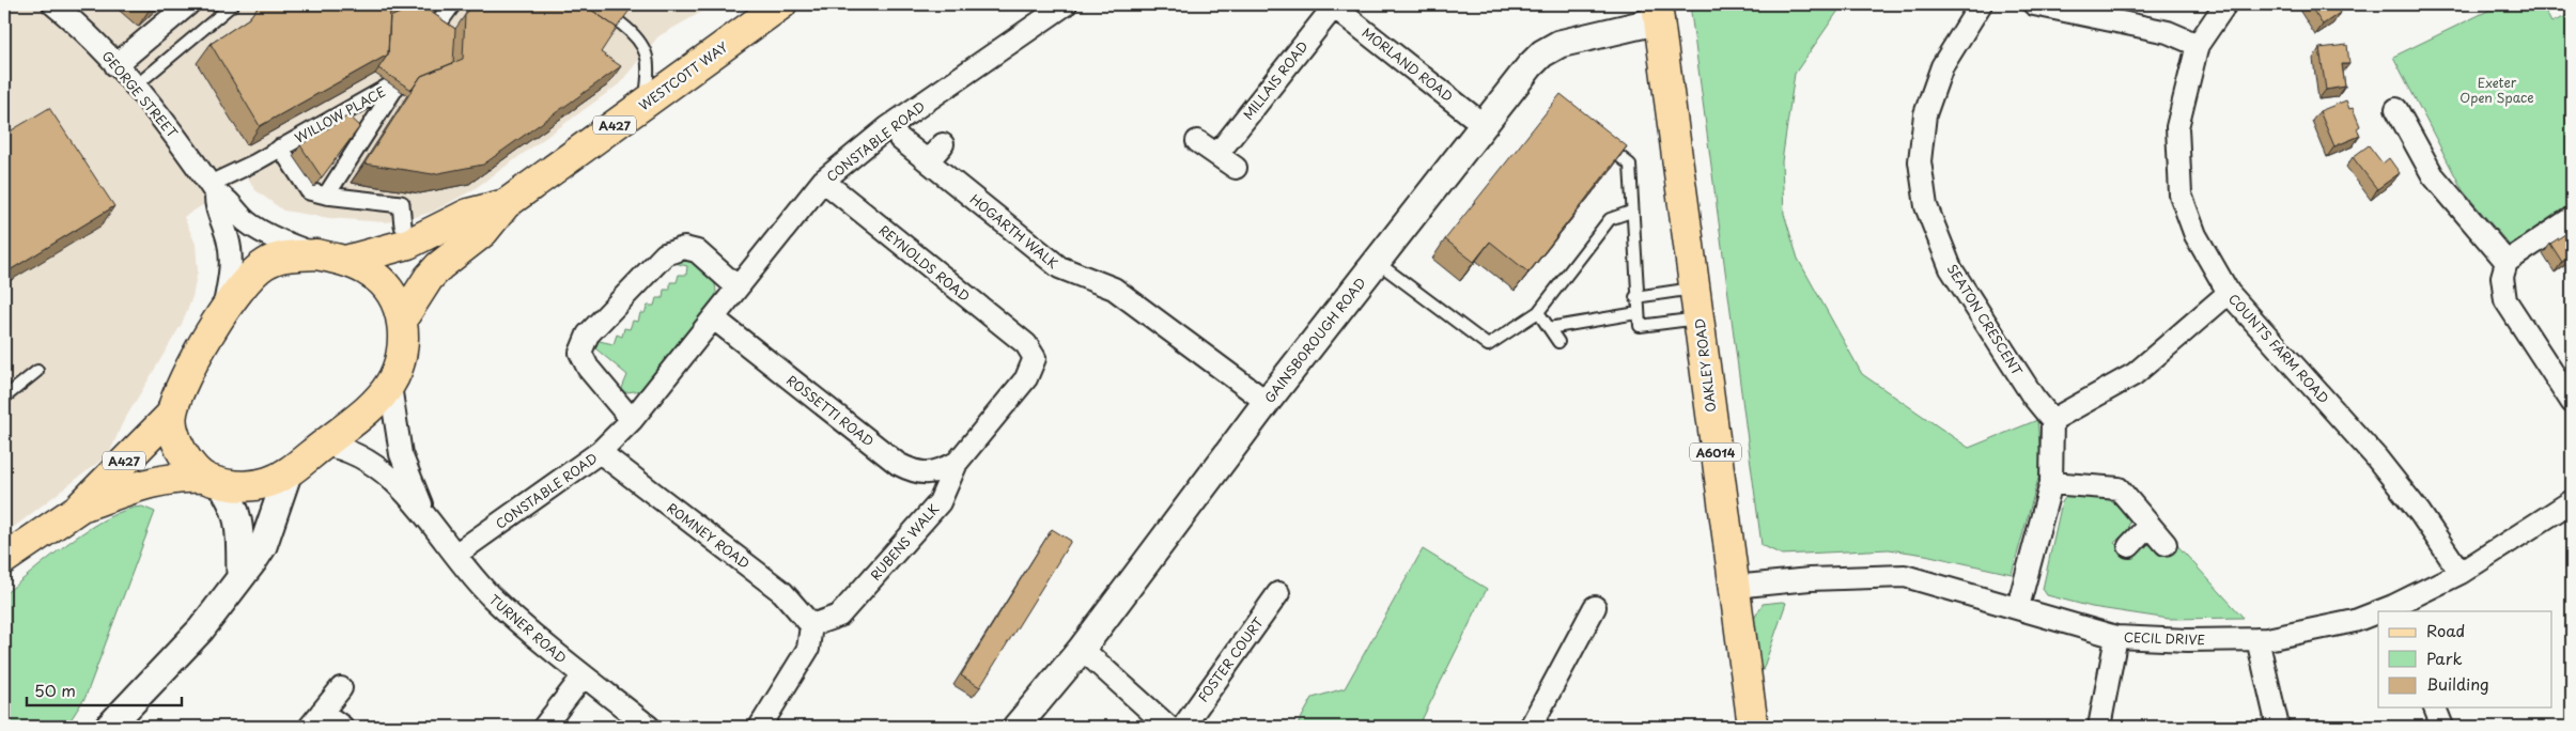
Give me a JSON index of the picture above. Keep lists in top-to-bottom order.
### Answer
{
  "streets": {
    "main road": [
      "WESTCOTT WAY",
      "A427",
      "OAKLEY ROAD",
      "A6014"
    ],
    "street": [
      "MORLAND ROAD",
      "MILLAIS ROAD",
      "GEORGE STREET",
      "WILLOW PLACE",
      "CONSTABLE ROAD",
      "HOGARTH WALK",
      "REYNOLDS ROAD",
      "SEATON CRESCENT",
      "GAINSBOROUGH ROAD",
      "COUNTS FARM ROAD",
      "ROSSETTI ROAD",
      "ROMNEY ROAD",
      "RUBENS WALK",
      "TURNER ROAD",
      "CECIL DRIVE",
      "FOSTER COURT"
    ]
  },
  "crossings": [
    ["MORLAND ROAD", "MILLAIS ROAD"],
    ["MORLAND ROAD", "GAINSBOROUGH ROAD"],
    ["GEORGE STREET", "WILLOW PLACE"],
    ["CONSTABLE ROAD", "REYNOLDS ROAD"],
    ["CONSTABLE ROAD", "ROSSETTI ROAD"],
    ["CONSTABLE ROAD", "ROMNEY ROAD"],
    ["CONSTABLE ROAD", "TURNER ROAD"],
    ["HOGARTH WALK", "GAINSBOROUGH ROAD"],
    ["REYNOLDS ROAD", "RUBENS WALK"],
    ["GAINSBOROUGH ROAD", "OAKLEY ROAD"],
    ["COUNTS FARM ROAD", "CECIL DRIVE"],
    ["OAKLEY ROAD", "CECIL DRIVE"],
    ["ROSSETTI ROAD", "RUBENS WALK"],
    ["ROMNEY ROAD", "RUBENS WALK"]
  ],
  "parks": ["Exeter Open Space"],
  "legend": ["Road", "Park", "Building"],
  "scale_bar": "50 m"
}
